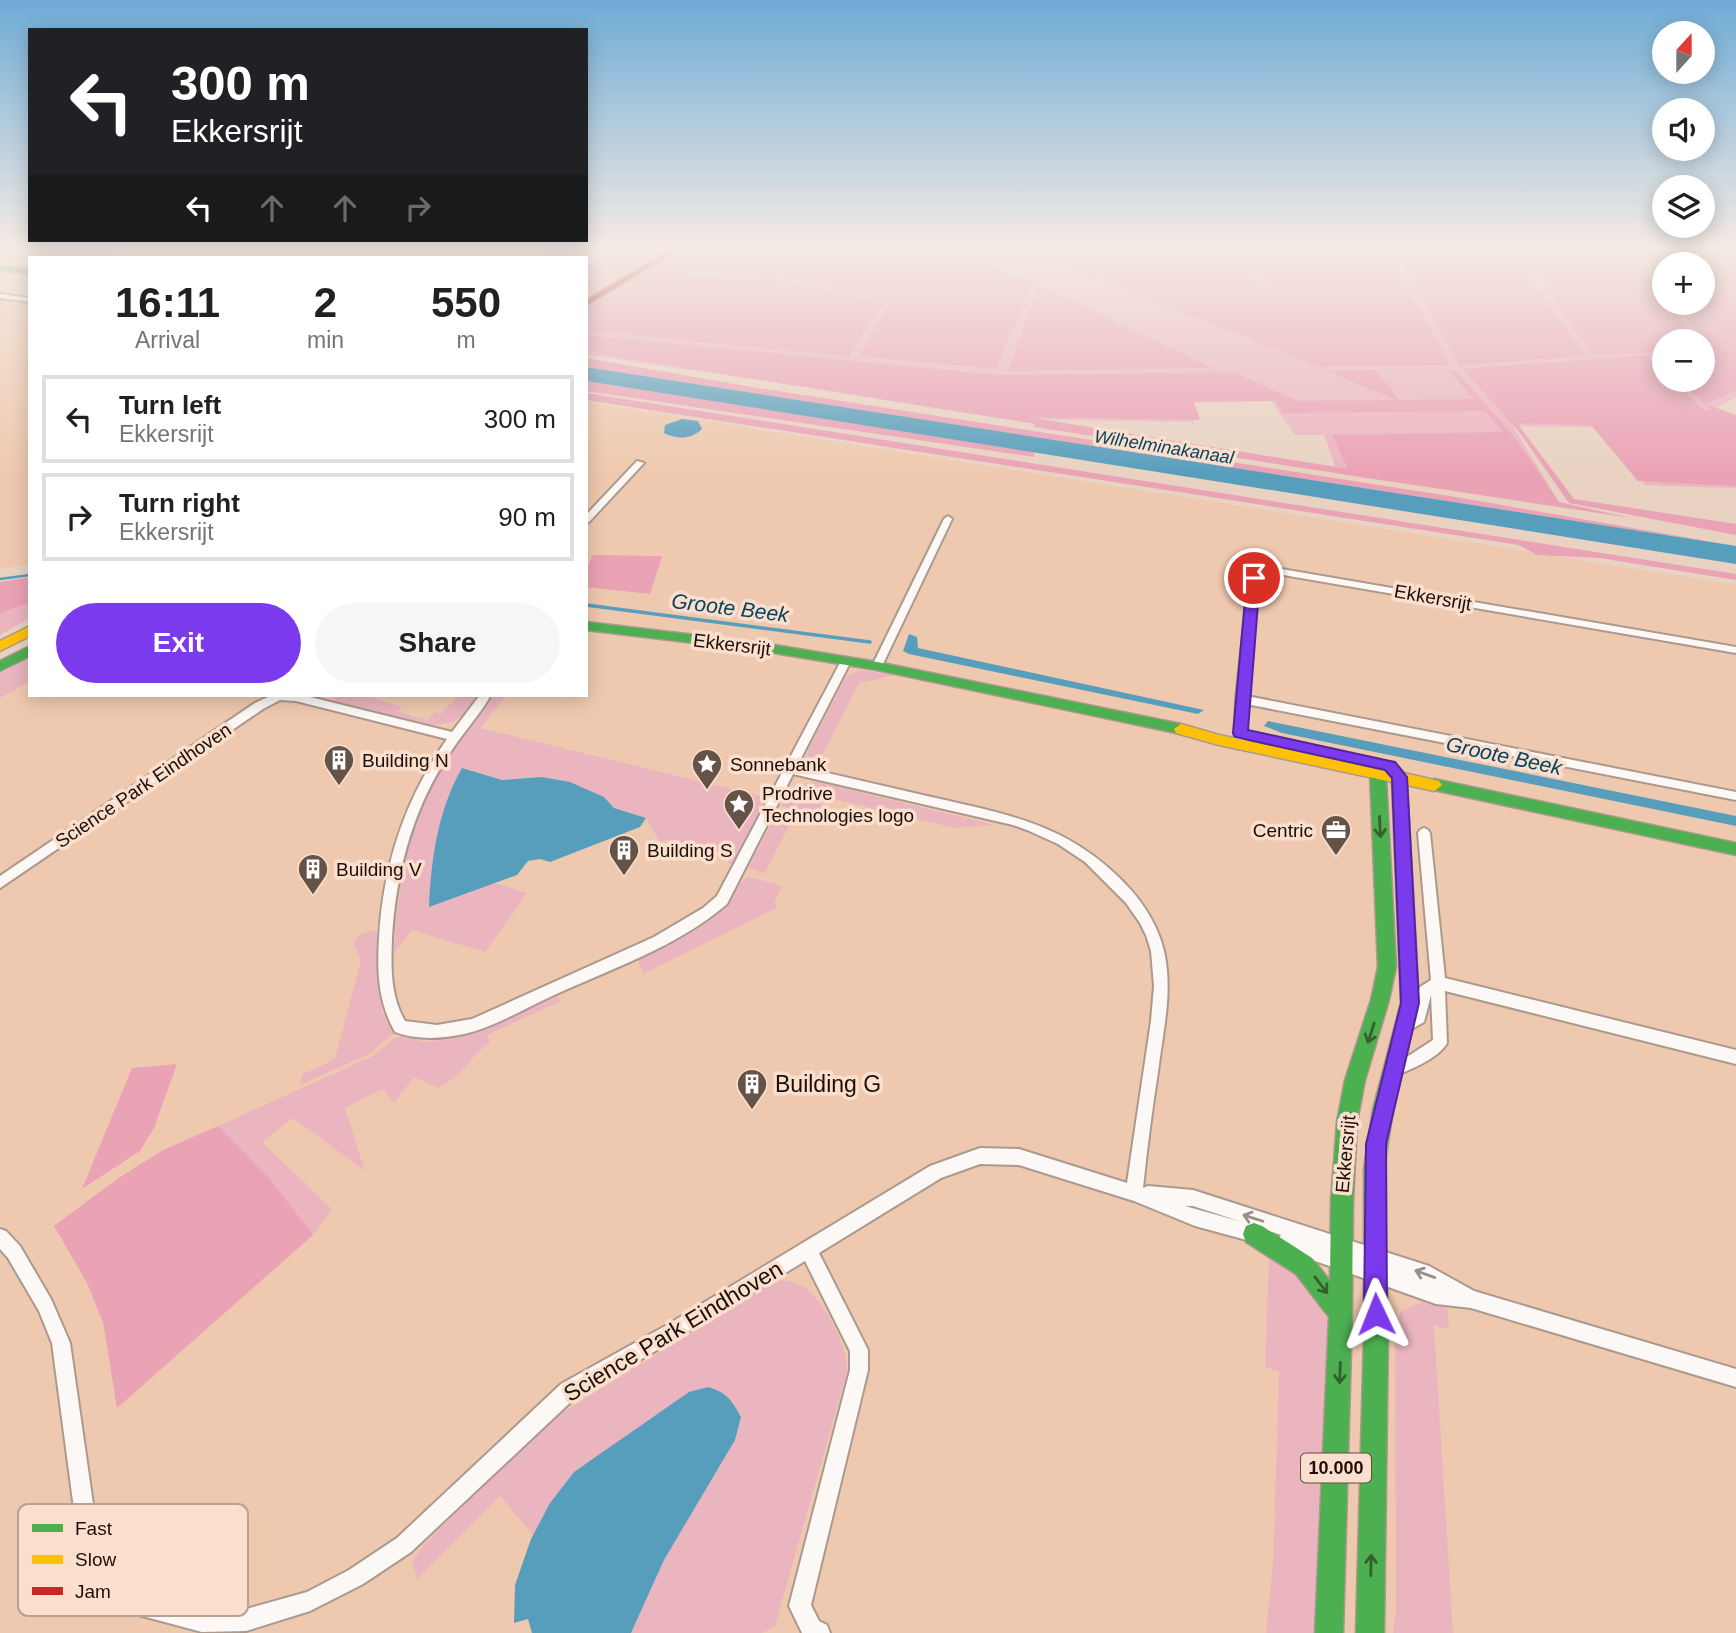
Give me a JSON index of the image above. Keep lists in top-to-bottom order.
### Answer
{
  "streets": {
    "main road": ["Ekkersrijt", "10.000"],
    "street": ["Science Park Eindhoven"]
  },
  "crossings": [
    ["Ekkersrijt", "Science Park Eindhoven"]
  ],
  "water": ["Wilhelminakanaal", "Groote Beek"],
  "places": {
    "building": [
      "Building N",
      "Building S",
      "Building V",
      "Building G"
    ],
    "place": ["Sonnebank", "Prodrive Technologies logo"],
    "office": ["Centric"]
  },
  "legend": ["Fast", "Slow", "Jam"],
  "north": "top",
  "page": {
    "map_buttons": ["+", "−"],
    "turn": ["300 m", "Ekkersrijt"],
    "eta": [
      "16:11",
      "Arrival",
      "2",
      "min",
      "550",
      "m"
    ],
    "list": [
      {
        "name": "Turn left",
        "note": "Ekkersrijt",
        "value": "300 m"
      },
      {
        "name": "Turn right",
        "note": "Ekkersrijt",
        "value": "90 m"
      }
    ],
    "buttons": ["Exit", "Share"]
  }
}
